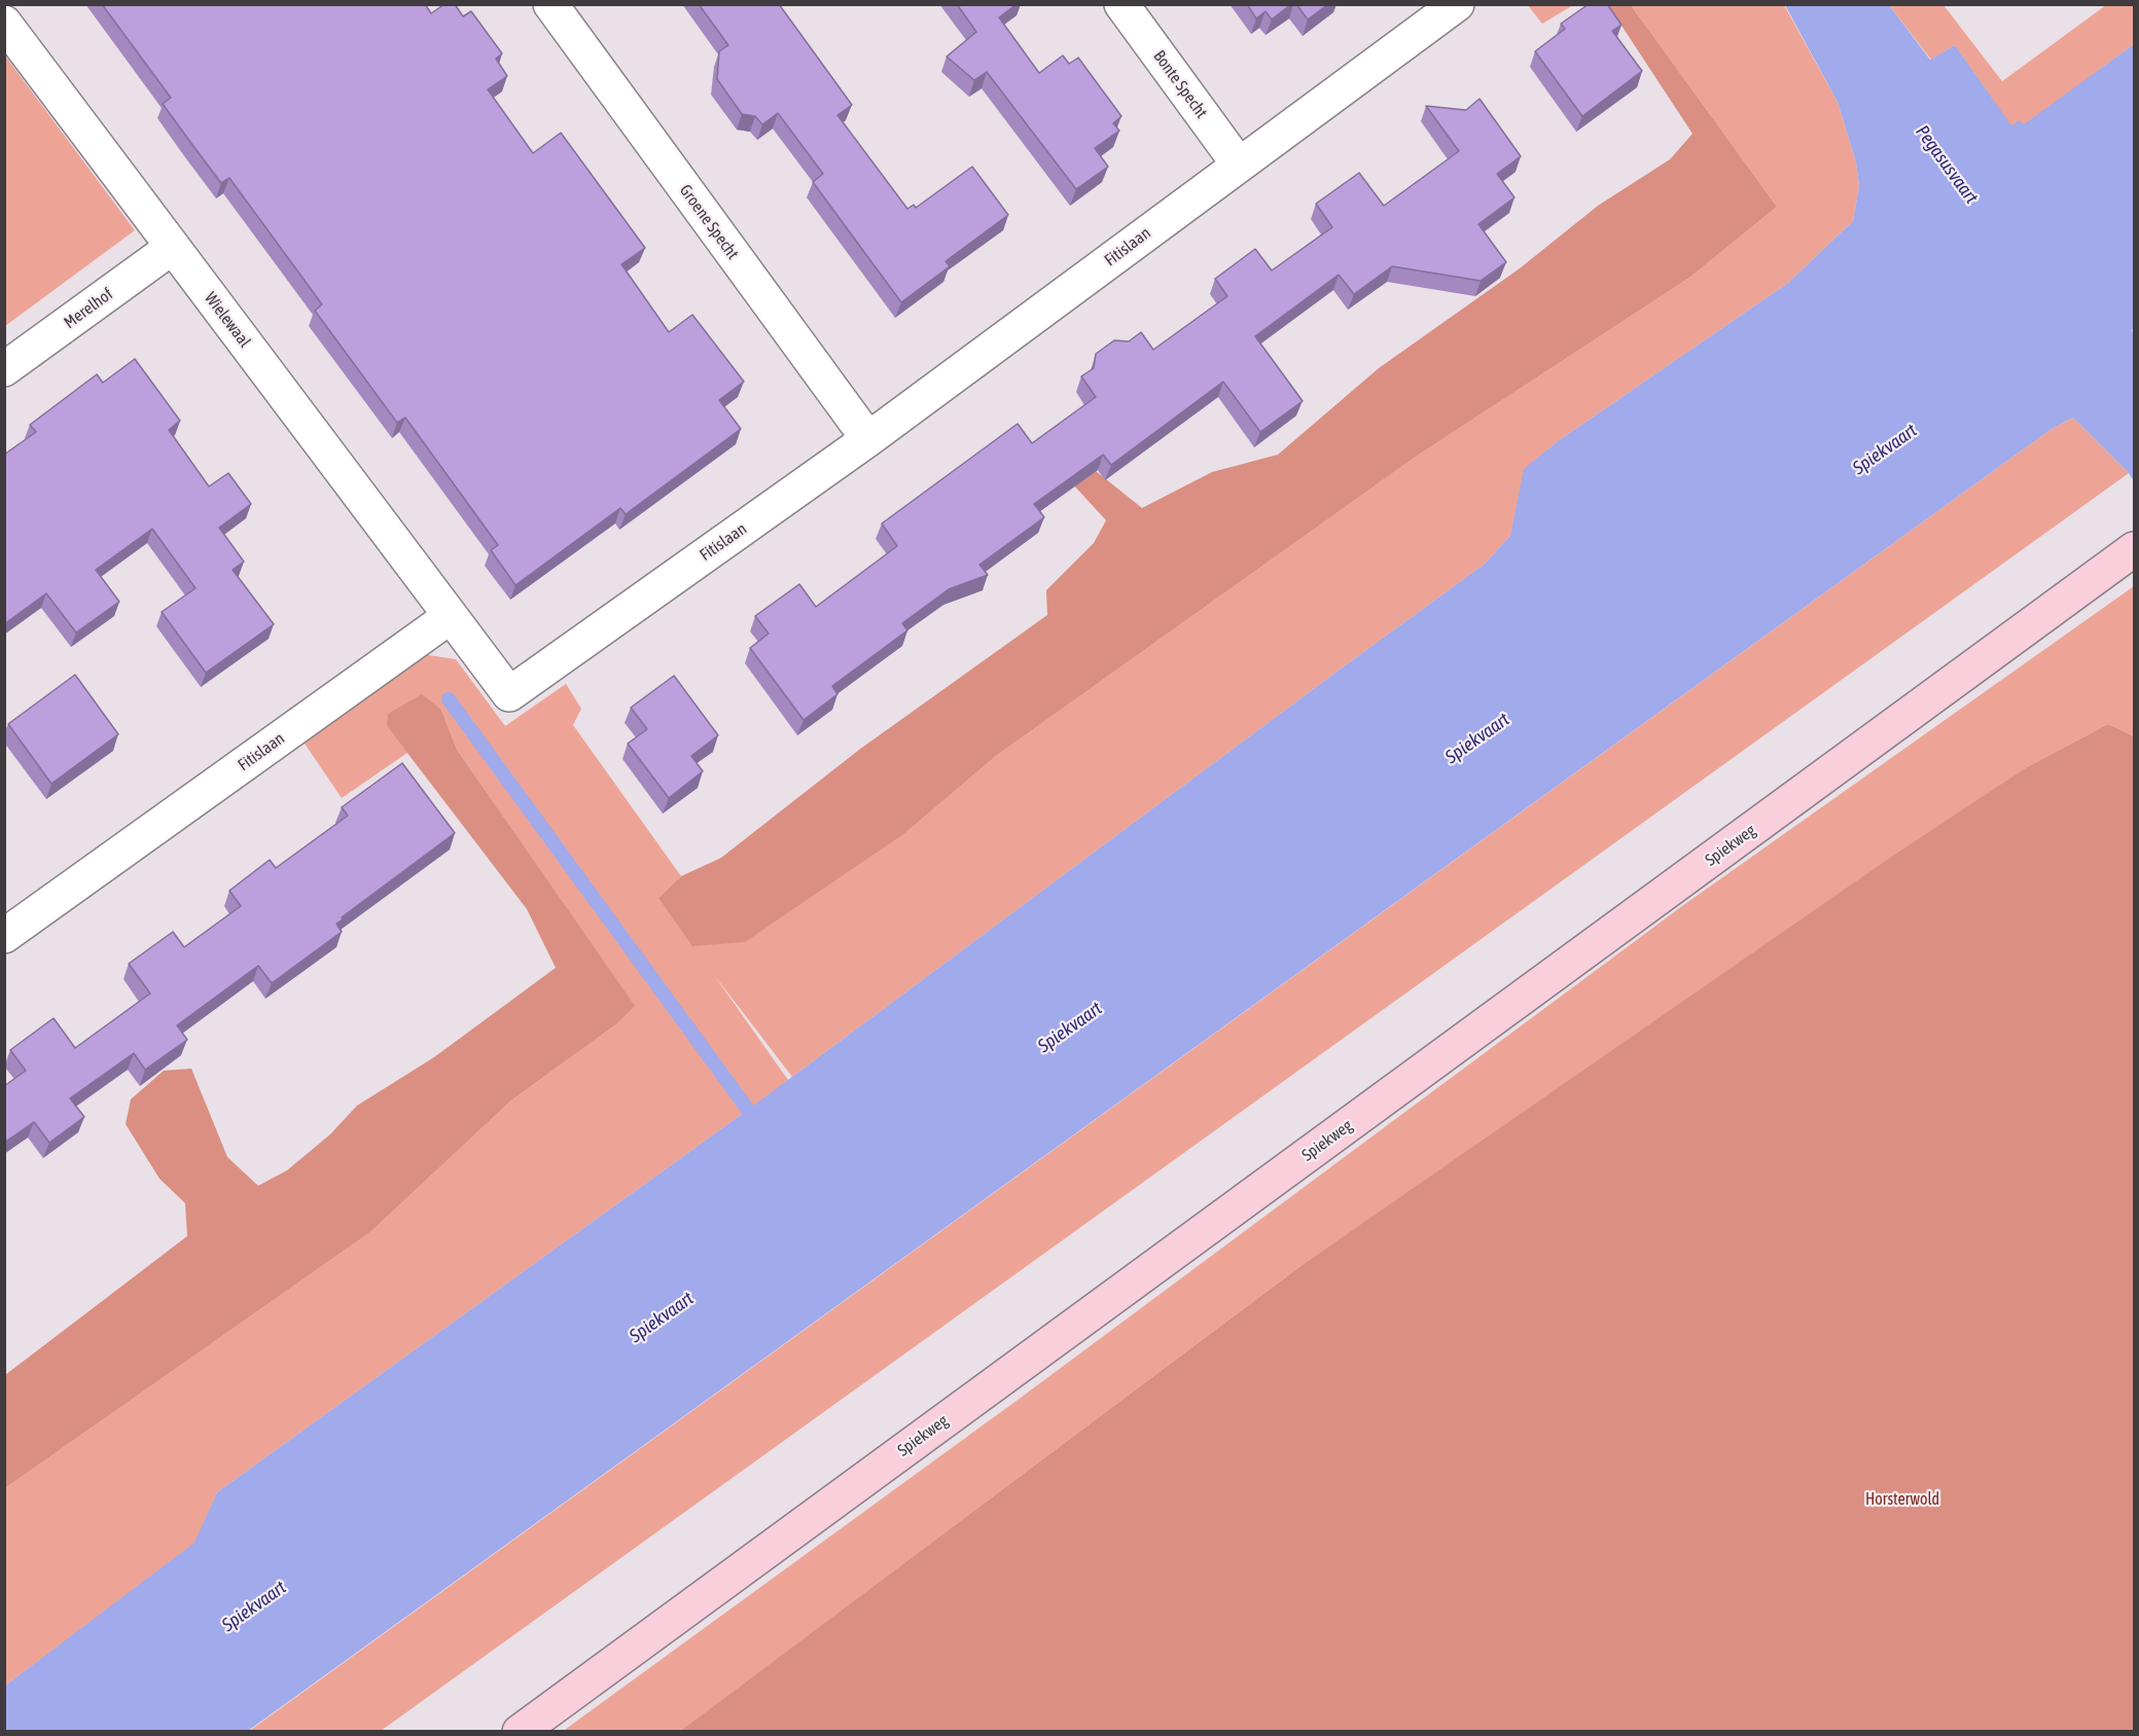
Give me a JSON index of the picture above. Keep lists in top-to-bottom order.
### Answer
{
  "streets": {
    "main road": ["Spiekweg"],
    "street": [
      "Bonte Specht",
      "Groene Specht",
      "Fitislaan",
      "Merelhof",
      "Wielewaal"
    ]
  },
  "crossings": [
    ["Bonte Specht", "Fitislaan"],
    ["Groene Specht", "Fitislaan"],
    ["Fitislaan", "Wielewaal"],
    ["Merelhof", "Wielewaal"]
  ],
  "water": ["Pegasusvaart", "Spiekvaart"],
  "parks": ["Horsterwold"]
}
